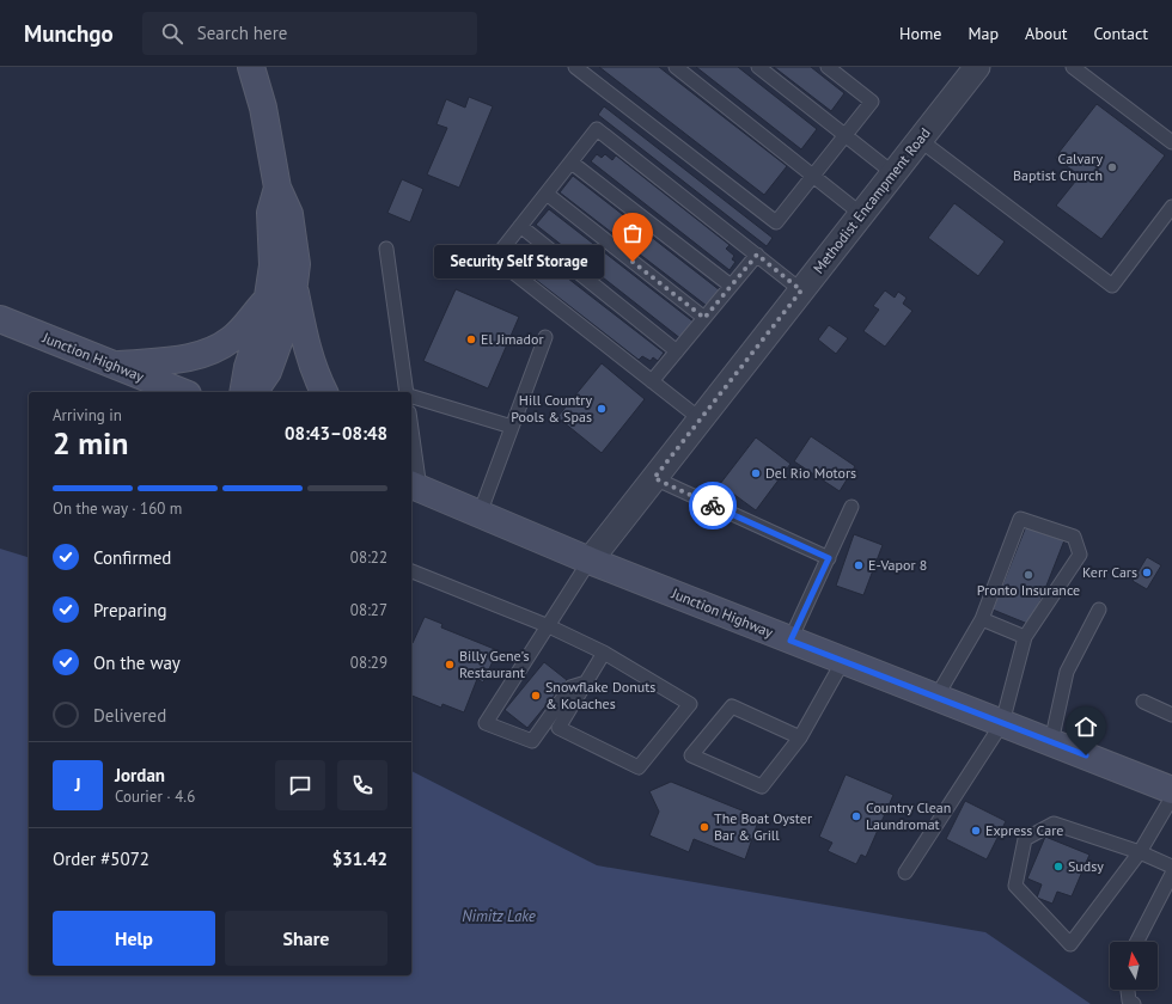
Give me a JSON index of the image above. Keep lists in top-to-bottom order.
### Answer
{
  "streets": {
    "main road": ["Junction Highway"],
    "street": ["Methodist Encampment Road"]
  },
  "crossings": [
    ["Methodist Encampment Road", "Junction Highway"]
  ],
  "water": ["Nimitz Lake"],
  "places": [
    "Calvary Baptist Church",
    "Security Self Storage",
    "El Jimador",
    "Hill Country Pools & Spas",
    "Del Rio Motors",
    "E-Vapor 8",
    "Kerr Cars",
    "Pronto Insurance",
    "Billy Gene's Restaurant",
    "Snowflake Donuts & Kolaches",
    "Country Clean Laundromat",
    "The Boat Oyster Bar & Grill",
    "Express Care",
    "Sudsy"
  ],
  "north": "top",
  "page": {
    "header": "Munchgo",
    "search": "Search here",
    "nav": [
      "Home",
      "Map",
      "About",
      "Contact"
    ],
    "bubble": "Security Self Storage",
    "heading": ["2 min", "Arriving in", "08:43–08:48"],
    "panel": [
      "Jordan",
      "Courier · 4.6",
      "Order #5072",
      "$31.42"
    ],
    "bar": "On the way · 160 m",
    "list": [
      ["Confirmed", "08:22"],
      ["Preparing", "08:27"],
      ["On the way", "08:29"],
      "Delivered"
    ],
    "round": "J",
    "buttons": ["Help", "Share"]
  }
}
